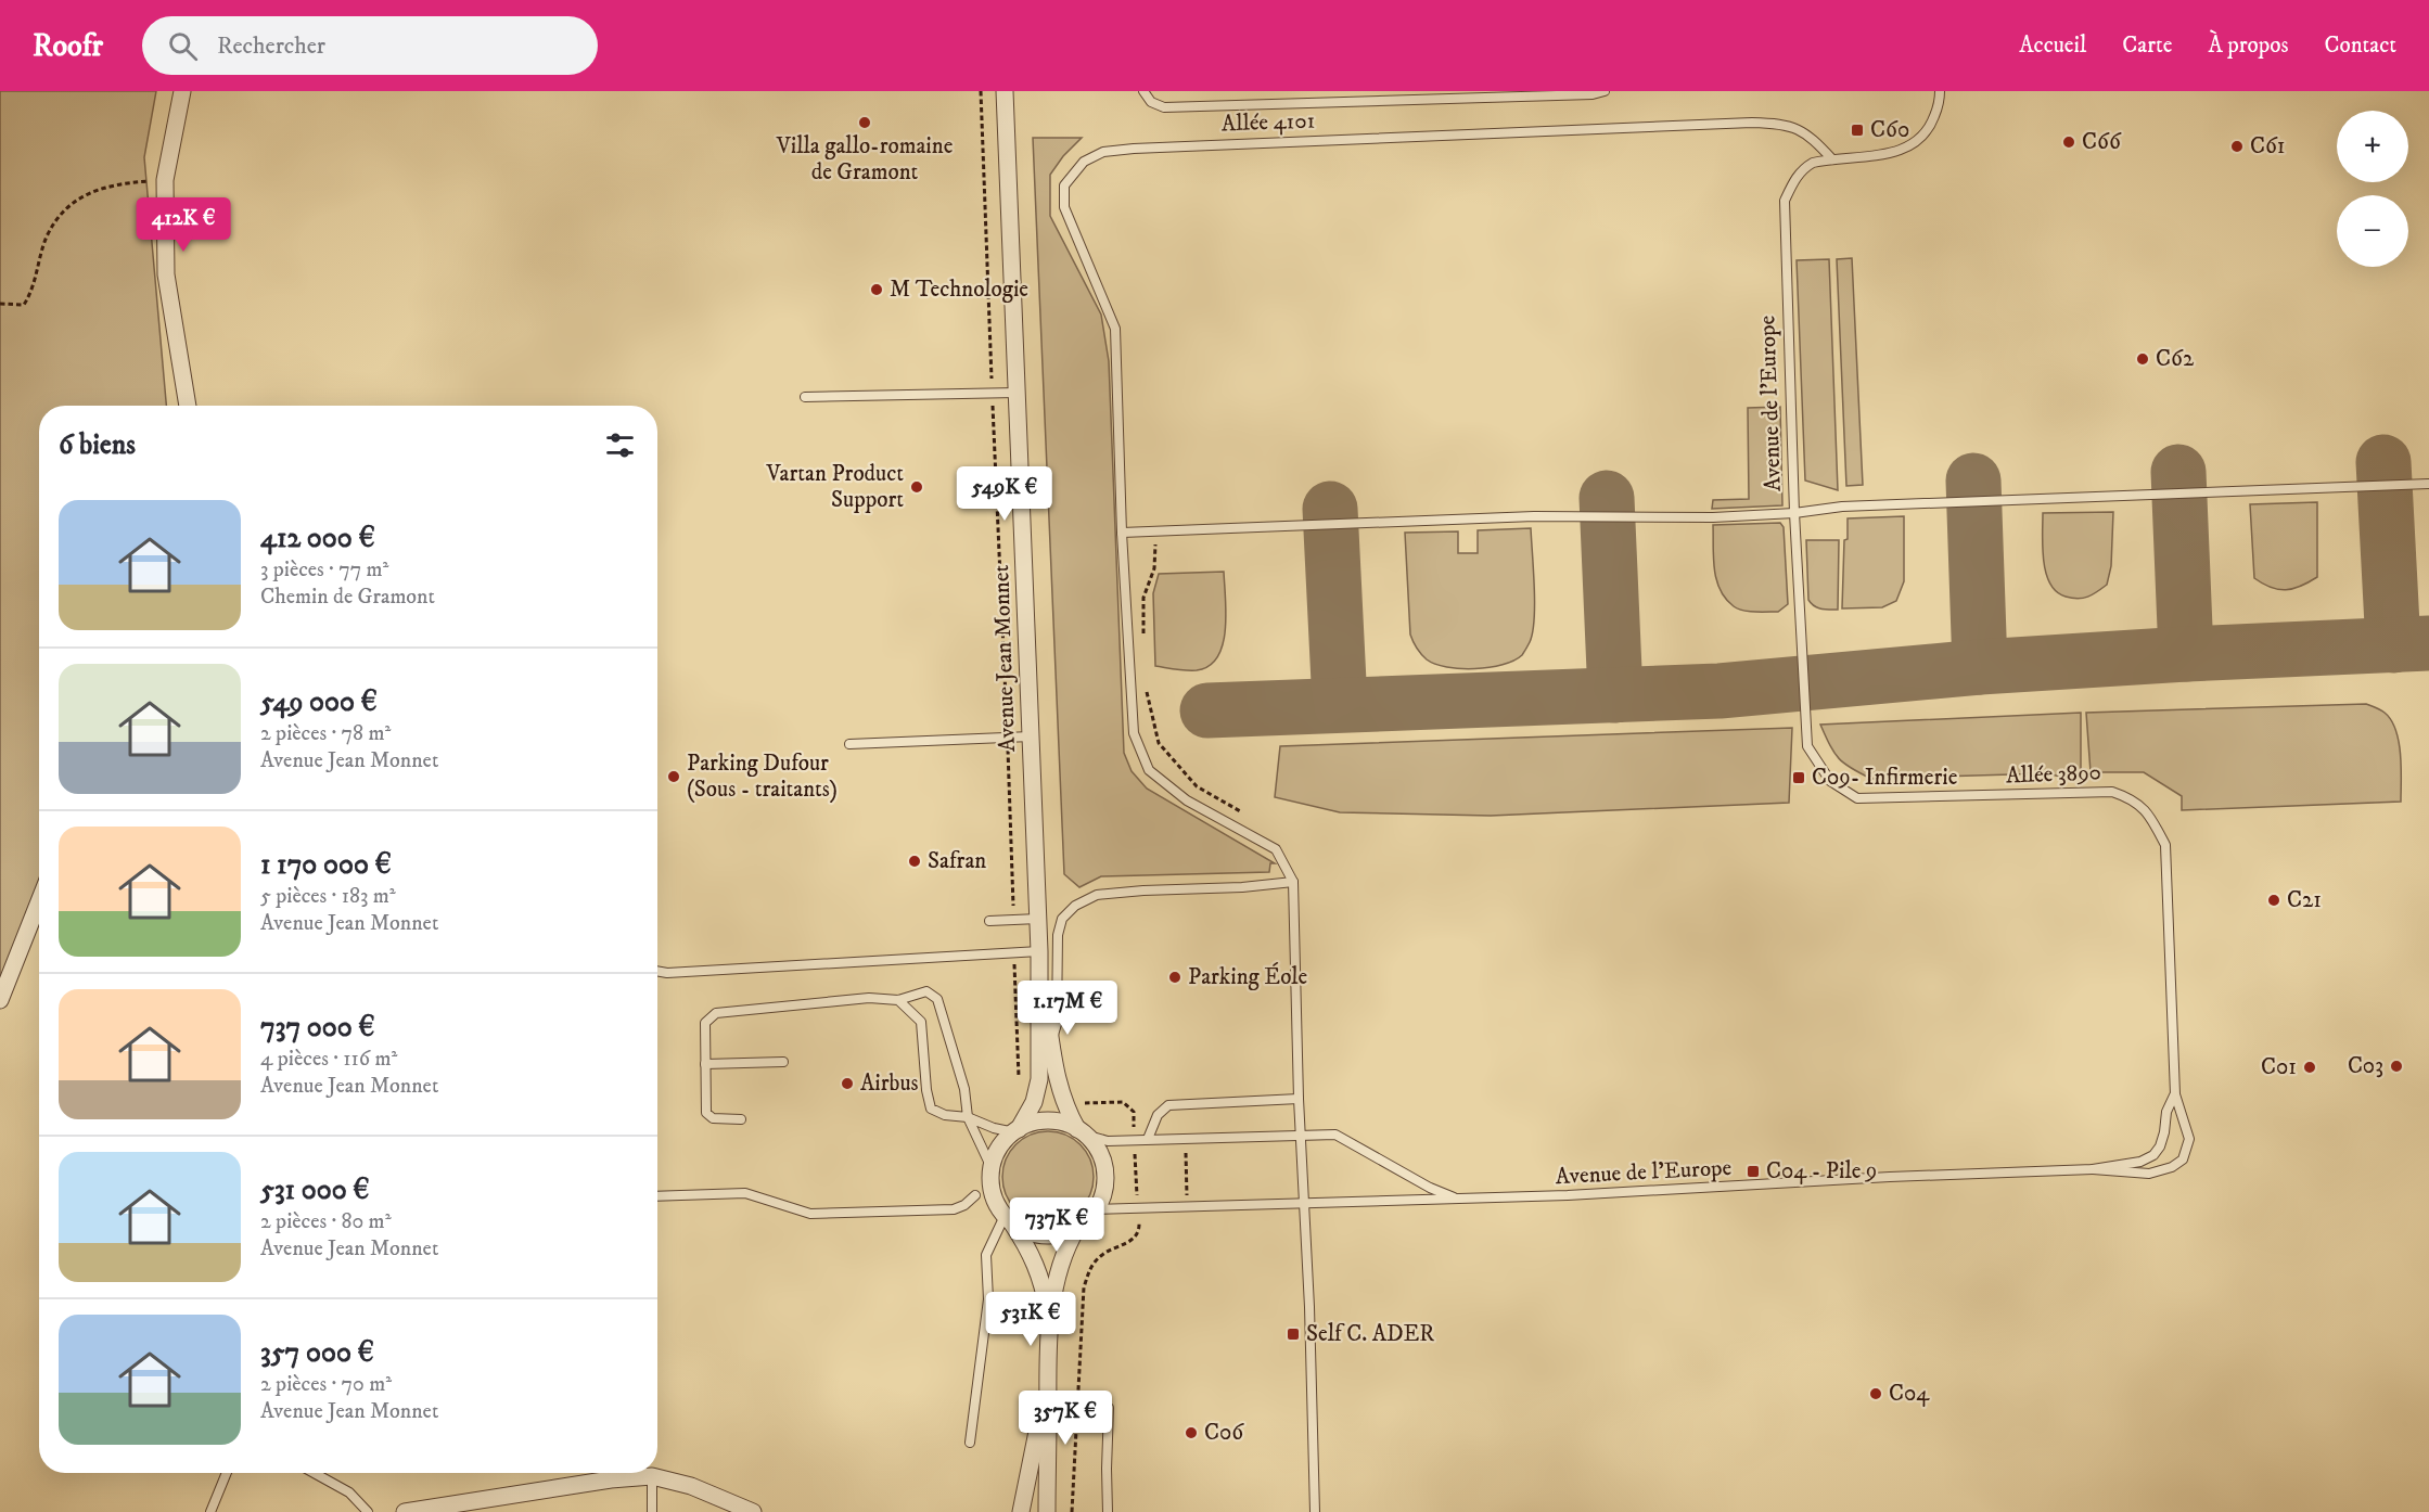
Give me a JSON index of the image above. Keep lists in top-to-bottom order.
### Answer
{
  "streets": {
    "street": ["Avenue Jean Monnet"],
    "lane": ["Allée 4101", "Avenue de l'Europe", "Allée 3890"]
  },
  "crossings": [
    ["Allée 4101", "Avenue de l'Europe"],
    ["Avenue de l'Europe", "Avenue Jean Monnet"],
    ["Avenue de l'Europe", "Allée 3890"]
  ],
  "places": {
    "other": [
      "Villa gallo-romaine de Gramont",
      "C66",
      "C61",
      "M Technologie",
      "C62",
      "Vartan Product Support",
      "Parking Dufour (Sous - traitants)",
      "Safran",
      "C21",
      "Parking Éole",
      "C03",
      "C01",
      "Airbus",
      "C04",
      "C06"
    ],
    "transit": [
      "C60",
      "C09- Infirmerie",
      "C04 - Pile 9",
      "Self C. ADER"
    ]
  },
  "page": {
    "header": "Roofr",
    "search": "Rechercher",
    "nav": [
      "Accueil",
      "Carte",
      "À propos",
      "Contact"
    ],
    "map_buttons": ["+", "−"],
    "price": [
      "412K €",
      "549K €",
      "1.17M €",
      "737K €",
      "531K €",
      "357K €"
    ],
    "heading": "6 biens",
    "list": [
      {
        "name": "412 000 €",
        "note": "3 pièces · 77 m² · Chemin de Gramont"
      },
      {
        "name": "549 000 €",
        "note": "2 pièces · 78 m² · Avenue Jean Monnet"
      },
      {
        "name": "1 170 000 €",
        "note": "5 pièces · 183 m² · Avenue Jean Monnet"
      },
      {
        "name": "737 000 €",
        "note": "4 pièces · 116 m² · Avenue Jean Monnet"
      },
      {
        "name": "531 000 €",
        "note": "2 pièces · 80 m² · Avenue Jean Monnet"
      },
      {
        "name": "357 000 €",
        "note": "2 pièces · 70 m² · Avenue Jean Monnet"
      }
    ]
  }
}
